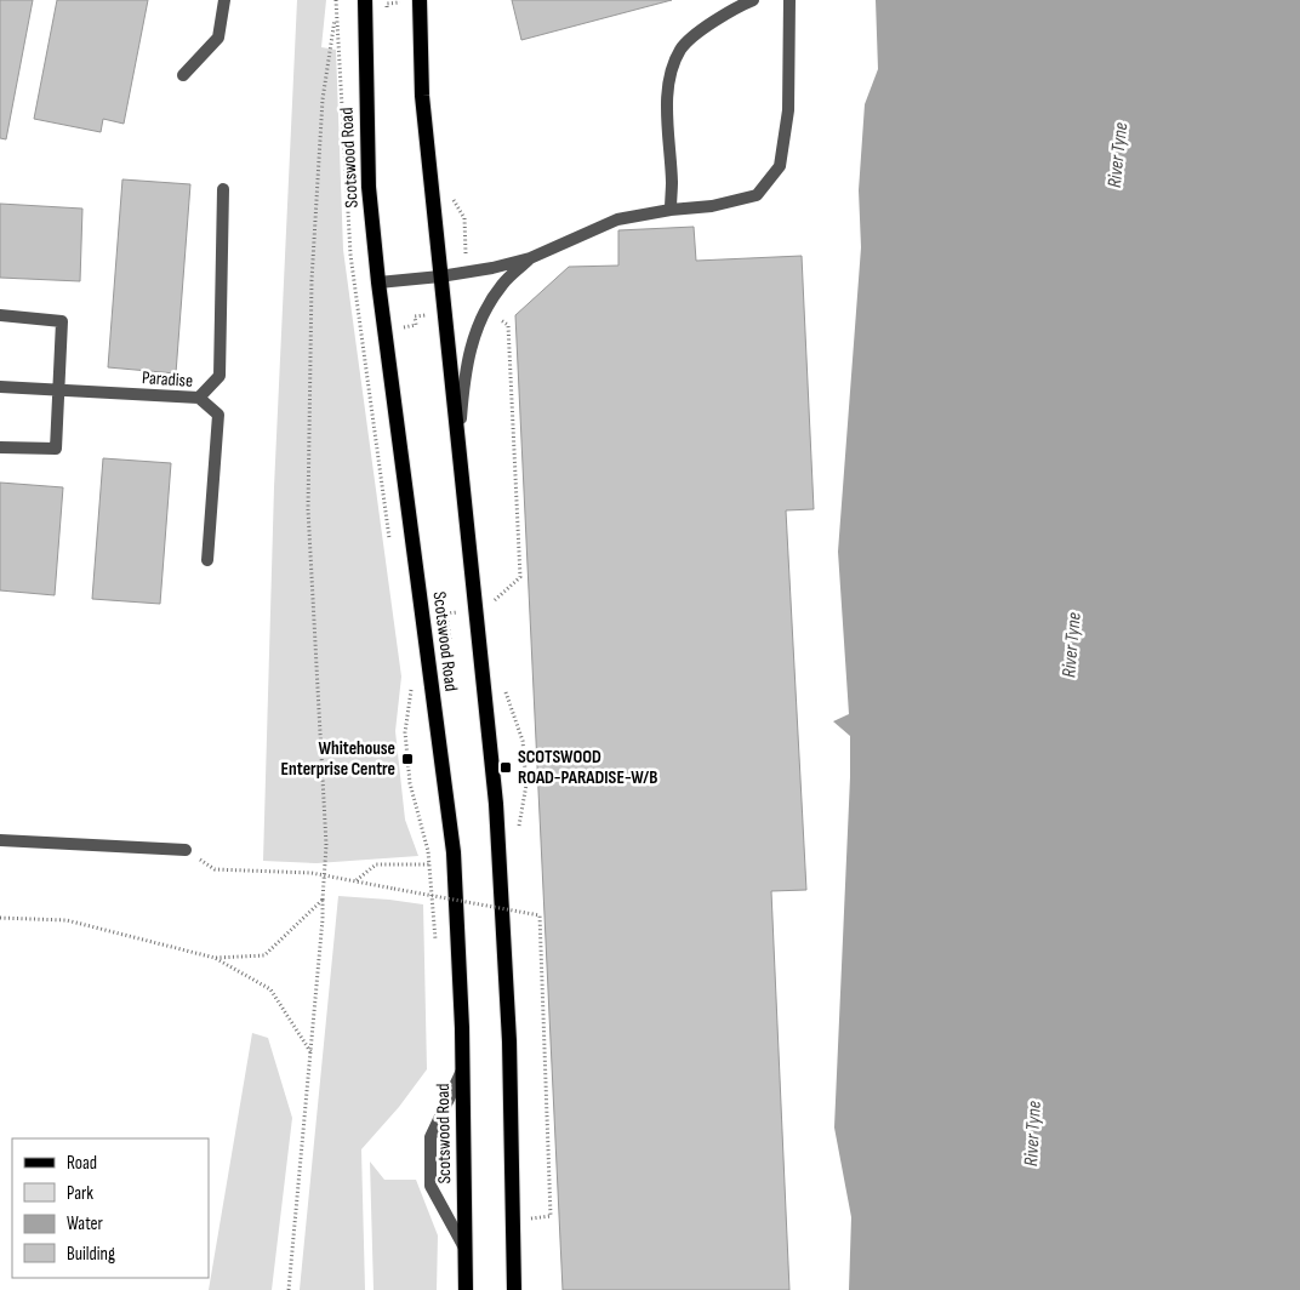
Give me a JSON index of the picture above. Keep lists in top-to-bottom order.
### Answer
{
  "streets": {
    "main road": ["Scotswood Road"],
    "lane": ["Paradise"]
  },
  "water": ["River Tyne"],
  "places": {
    "transit": ["Whitehouse Enterprise Centre", "SCOTSWOOD ROAD-PARADISE-W/B"]
  },
  "legend": [
    "Road",
    "Park",
    "Water",
    "Building"
  ]
}
